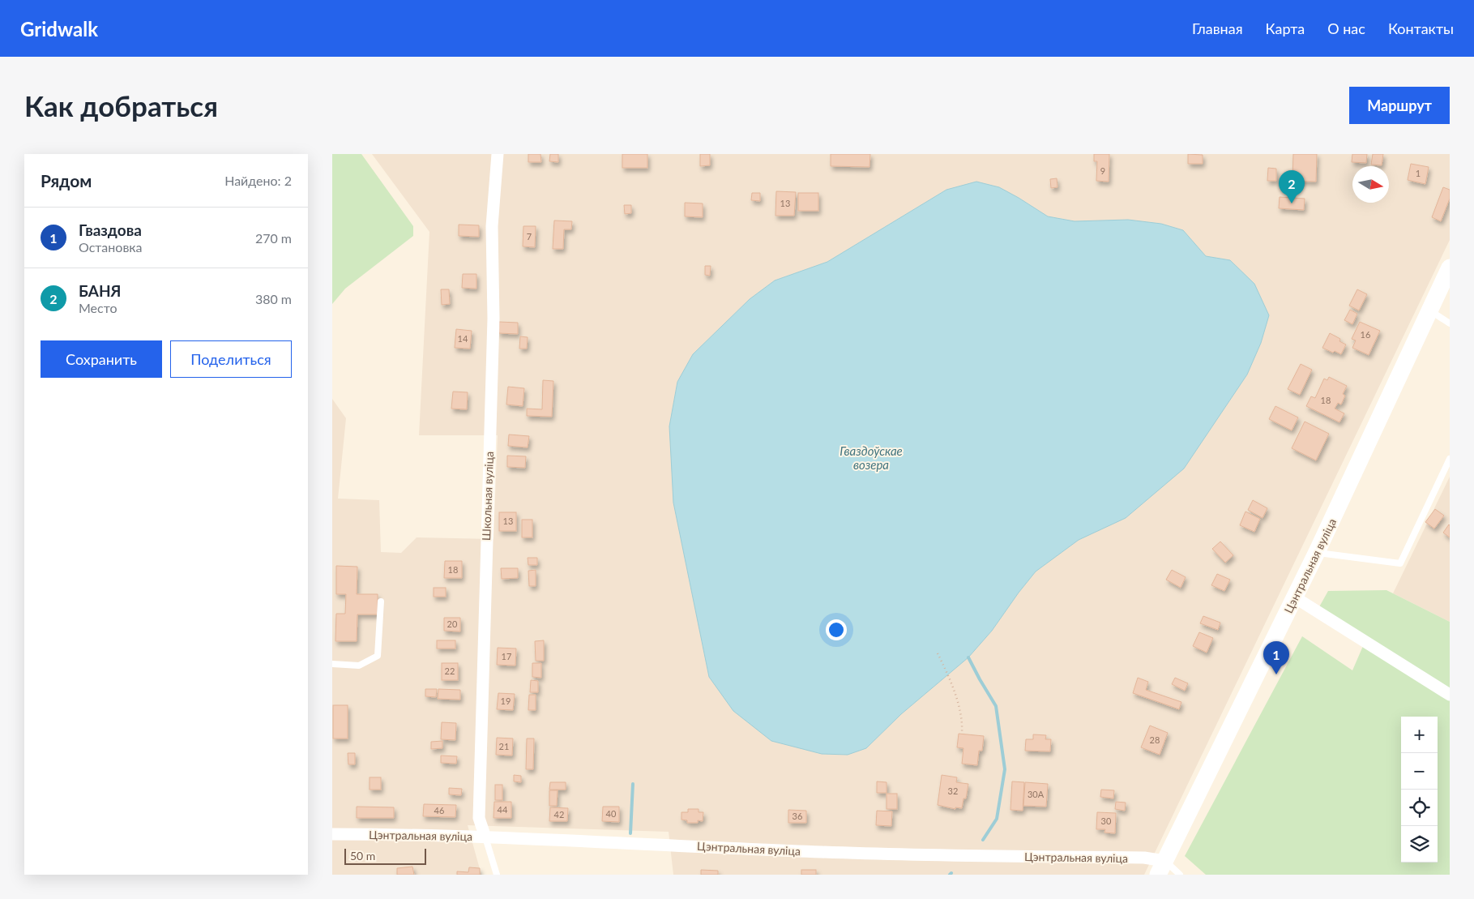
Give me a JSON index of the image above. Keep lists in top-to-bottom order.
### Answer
{
  "streets": {
    "street": ["Школьная вуліца", "Цэнтральная вуліца"]
  },
  "crossings": [
    ["Школьная вуліца", "Цэнтральная вуліца"]
  ],
  "water": ["Гваздоўскае возера"],
  "house_numbers": [
    "9",
    "1",
    "13",
    "7",
    "16",
    "14",
    "18",
    "13",
    "18",
    "20",
    "17",
    "22",
    "19",
    "28",
    "21",
    "32",
    "30А",
    "44",
    "46",
    "40",
    "42",
    "36",
    "30"
  ],
  "scale_bar": "50 m",
  "north": "right",
  "page": {
    "header": "Gridwalk",
    "nav": [
      "Главная",
      "Карта",
      "О нас",
      "Контакты"
    ],
    "buttons": [
      "Маршрут",
      ["Сохранить", "Поделиться"]
    ],
    "title": "Как добраться",
    "heading": ["Рядом", "Найдено: 2"],
    "pins": ["2", "1"],
    "list": [
      {
        "mark": "1",
        "name": "Гваздова",
        "note": "Остановка",
        "value": "270 m"
      },
      {
        "mark": "2",
        "name": "БАНЯ",
        "note": "Место",
        "value": "380 m"
      }
    ],
    "map_buttons": ["+", "−"],
    "scale": "50 m"
  }
}
